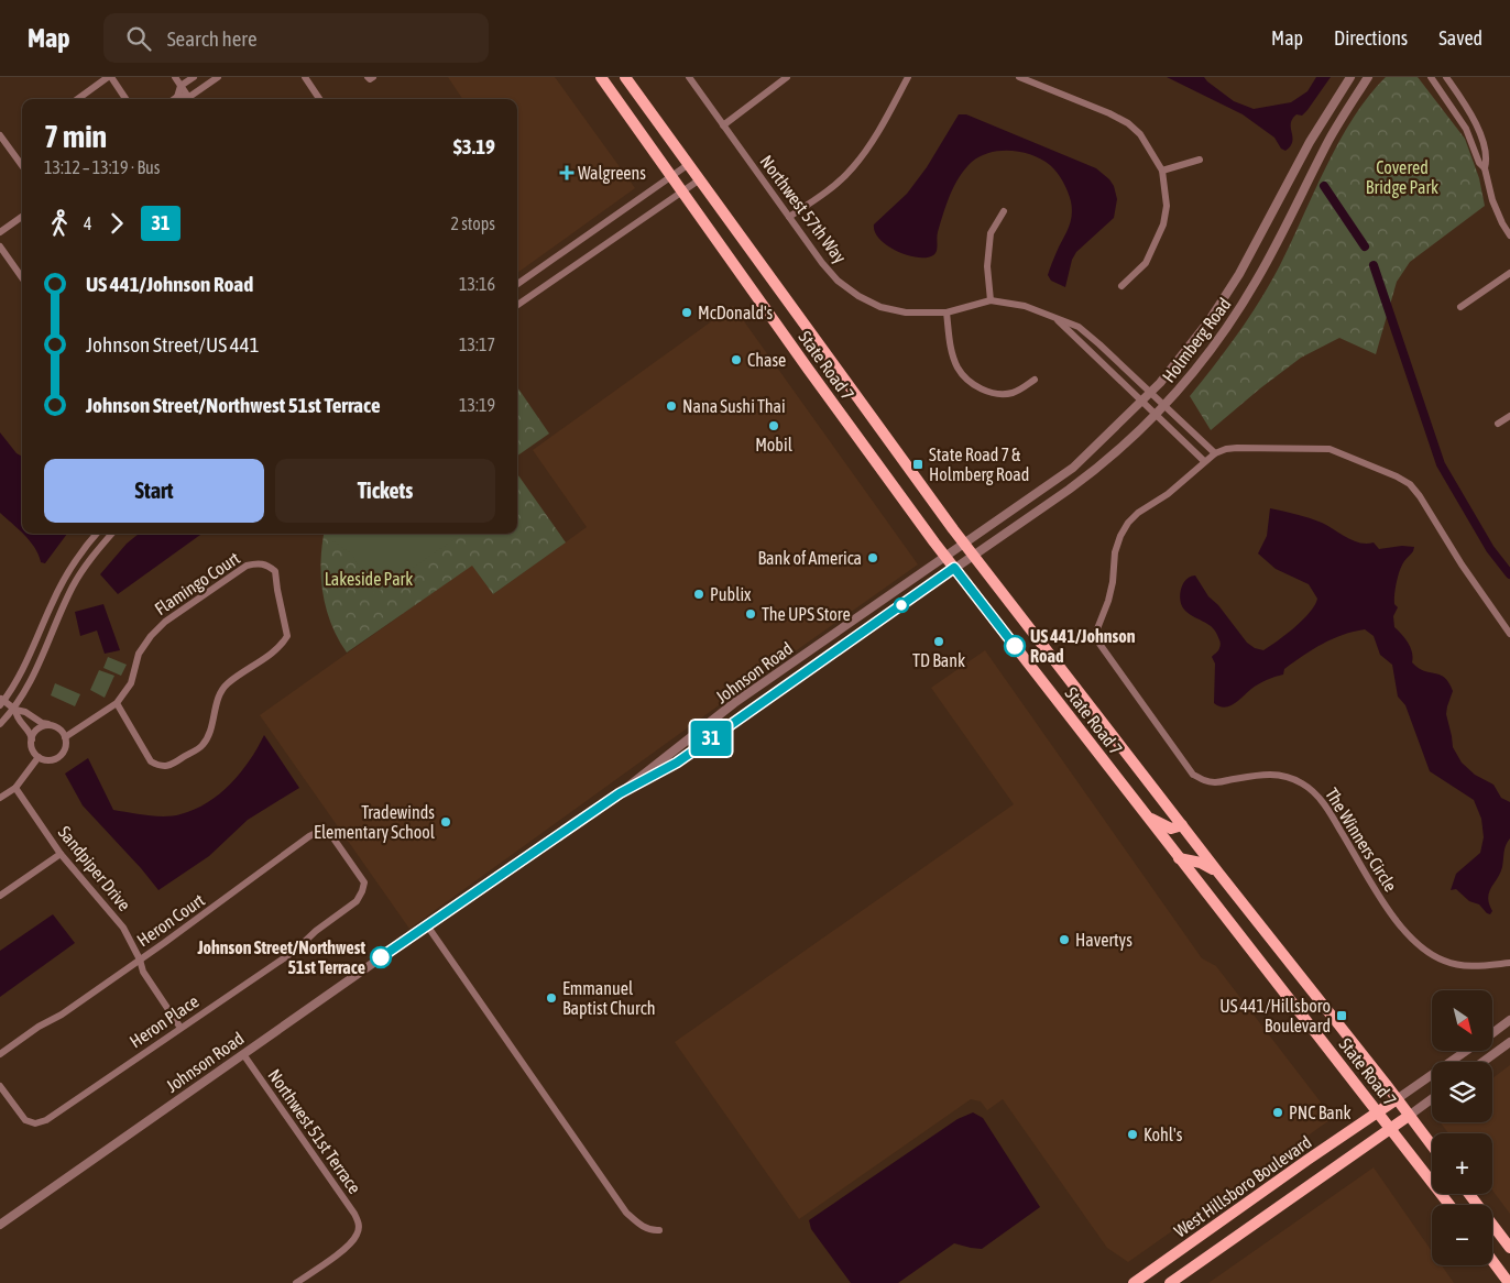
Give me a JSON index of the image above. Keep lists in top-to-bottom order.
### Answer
{
  "streets": {
    "main road": ["State Road 7", "West Hillsboro Boulevard"],
    "street": [
      "Northwest 57th Way",
      "Holmberg Road",
      "Flamingo Court",
      "Johnson Road",
      "The Winners Circle",
      "Sandpiper Drive",
      "Heron Court",
      "Heron Place",
      "Northwest 51st Terrace"
    ]
  },
  "crossings": [
    ["Northwest 57th Way", "Holmberg Road"],
    ["Northwest 57th Way", "The Winners Circle"],
    ["Holmberg Road", "State Road 7"],
    ["Holmberg Road", "Johnson Road"],
    ["State Road 7", "Johnson Road"],
    ["State Road 7", "West Hillsboro Boulevard"],
    ["Johnson Road", "Northwest 51st Terrace"],
    ["Sandpiper Drive", "Heron Court"],
    ["Sandpiper Drive", "Heron Place"],
    ["Heron Court", "Heron Place"]
  ],
  "parks": ["Covered Bridge Park", "Lakeside Park"],
  "places": {
    "health": ["Walgreens"],
    "other": [
      "McDonald's",
      "Chase",
      "Nana Sushi Thai",
      "Mobil",
      "Bank of America",
      "Publix",
      "The UPS Store",
      "TD Bank",
      "US 441/Johnson Road",
      "Tradewinds Elementary School",
      "Havertys",
      "Johnson Street/Northwest 51st Terrace",
      "Emmanuel Baptist Church",
      "PNC Bank",
      "Kohl's"
    ],
    "transit": ["State Road 7 & Holmberg Road", "US 441/Hillsboro Boulevard"]
  },
  "lines": ["bus line 31"],
  "north": "bottom right",
  "page": {
    "header": "Map",
    "search": "Search here",
    "nav": ["Map", "Directions", "Saved"],
    "on_map": "31",
    "heading": ["7 min", "13:12 – 13:19 · Bus", "$3.19"],
    "legs": ["4", "31", "2 stops"],
    "list": [
      {
        "name": "US 441/Johnson Road",
        "value": "13:16"
      },
      {
        "name": "Johnson Street/US 441",
        "value": "13:17"
      },
      {
        "name": "Johnson Street/Northwest 51st Terrace",
        "value": "13:19"
      }
    ],
    "buttons": ["Start", "Tickets"],
    "map_buttons": ["+", "−"]
  }
}
